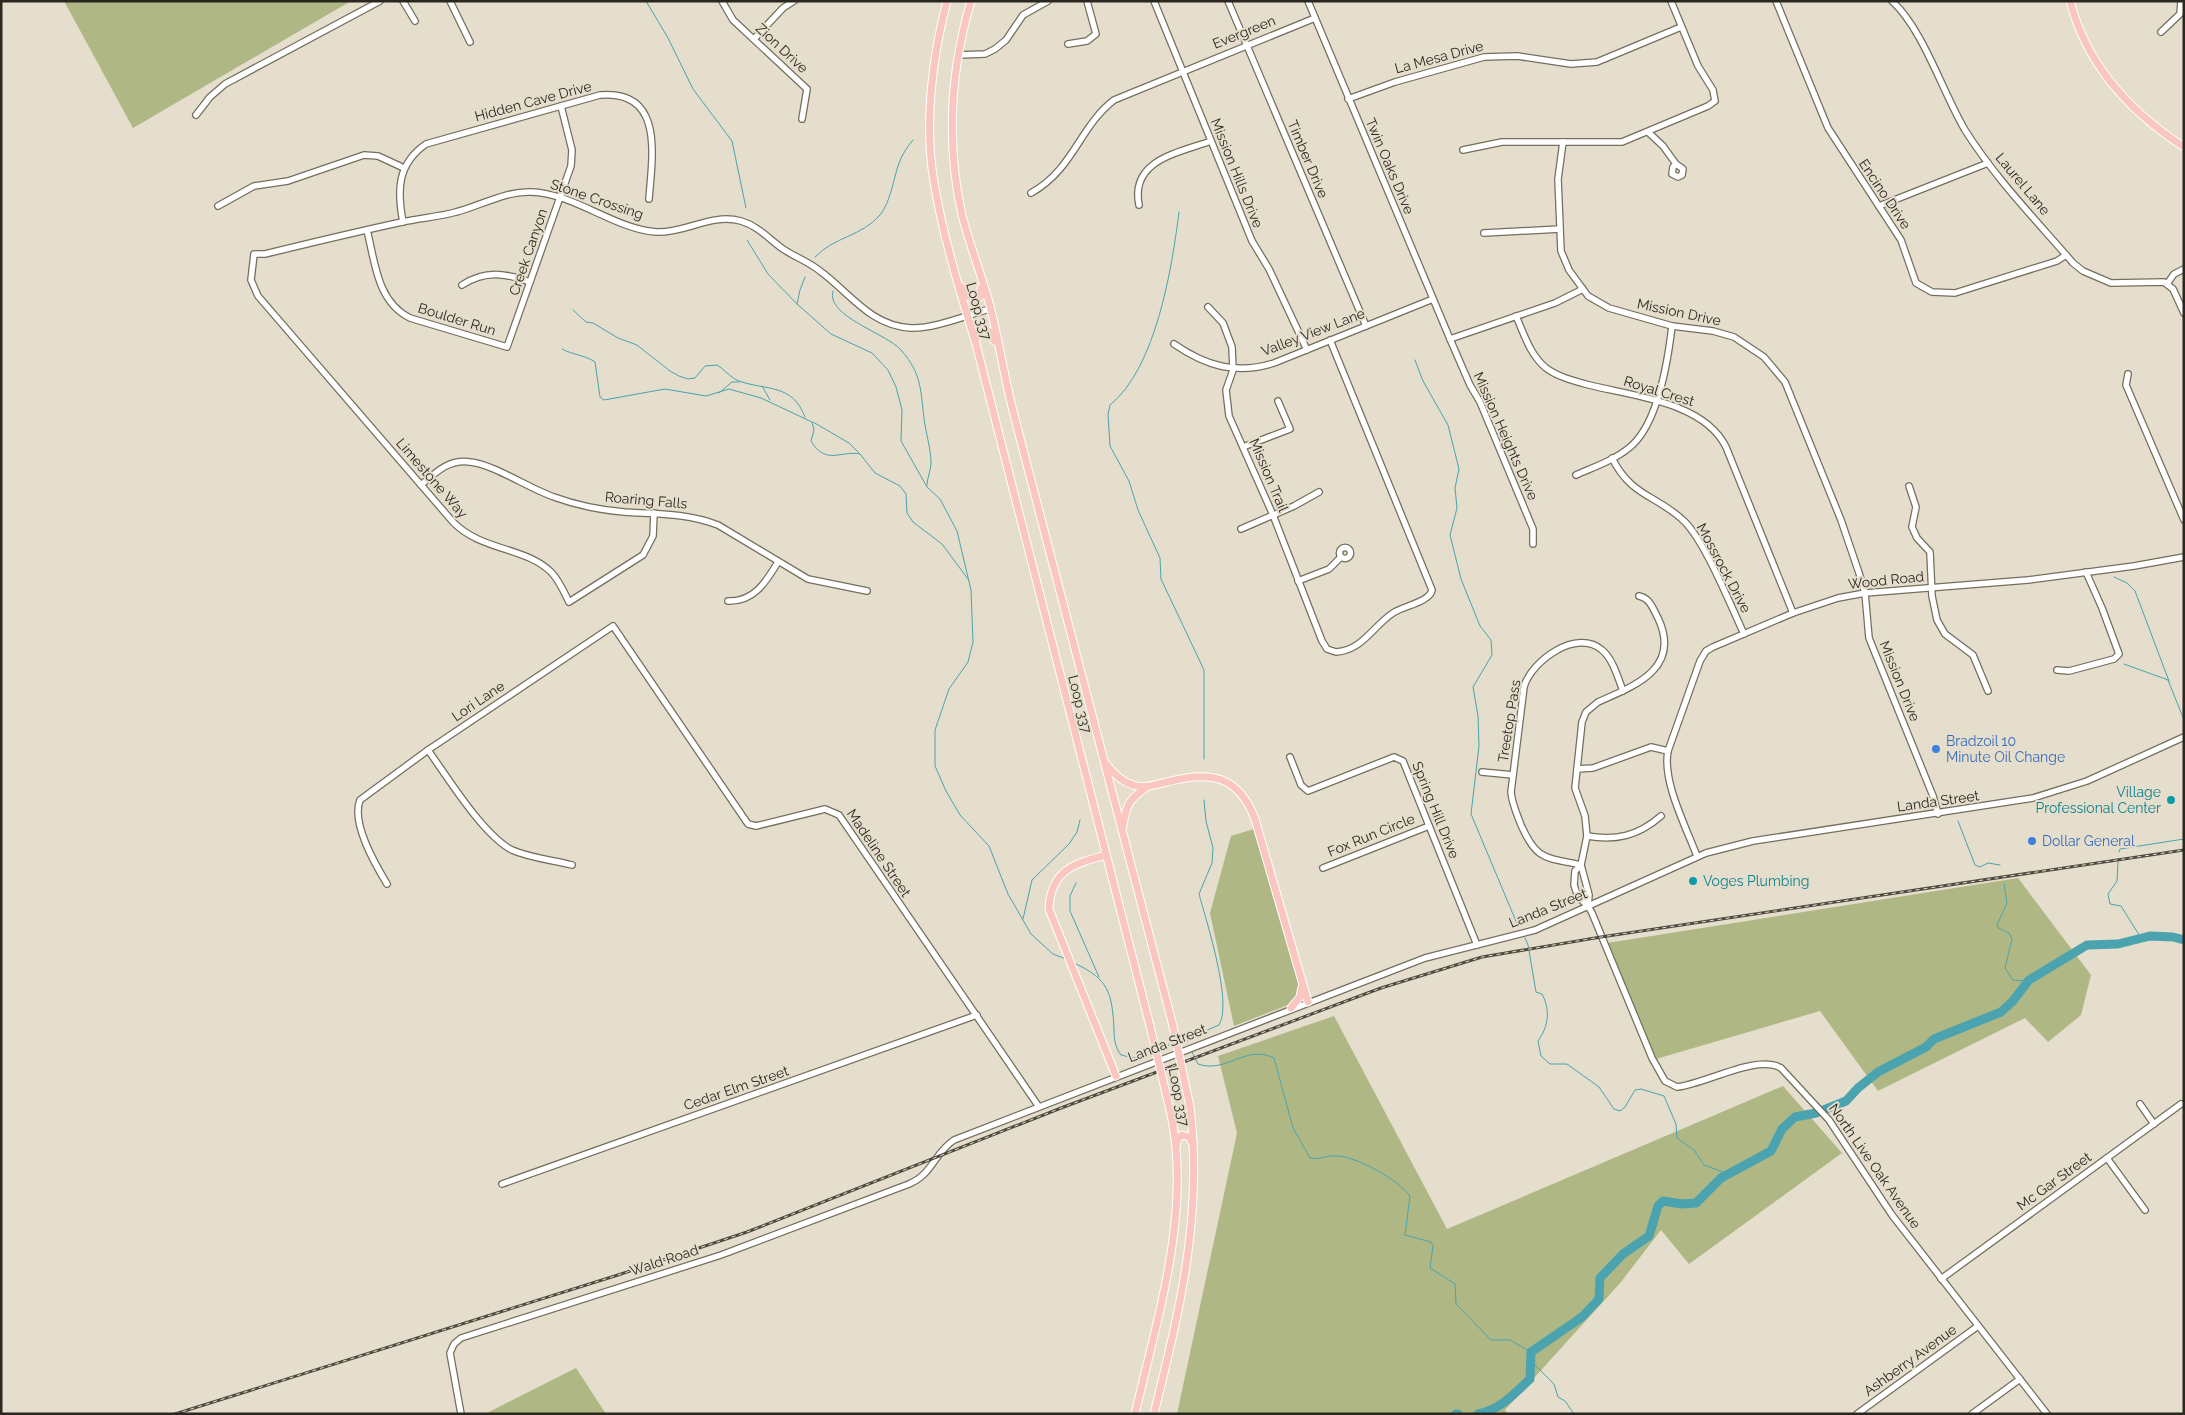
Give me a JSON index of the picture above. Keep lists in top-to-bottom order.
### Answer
{
  "streets": {
    "main road": ["Loop 337"],
    "street": [
      "Evergreen",
      "Zion Drive",
      "La Mesa Drive",
      "Hidden Cave Drive",
      "Timber Drive",
      "Twin Oaks Drive",
      "Mission Hills Drive",
      "Laurel Lane",
      "Encino Drive",
      "Stone Crossing",
      "Creek Canyon",
      "Mission Drive",
      "Boulder Run",
      "Valley View Lane",
      "Royal Crest",
      "Mission Heights Drive",
      "Mission Trail",
      "Limestone Way",
      "Roaring Falls",
      "Mossrock Drive",
      "Wood Road",
      "Lori Lane",
      "Treetop Pass",
      "Landa Street",
      "Spring Hill Drive",
      "Fox Run Circle",
      "Madeline Street",
      "Cedar Elm Street",
      "North Live Oak Avenue",
      "Mc Gar Street",
      "Wald Road",
      "Ashberry Avenue"
    ]
  },
  "crossings": [
    ["Evergreen", "Timber Drive"],
    ["Evergreen", "Twin Oaks Drive"],
    ["Evergreen", "Mission Hills Drive"],
    ["La Mesa Drive", "Twin Oaks Drive"],
    ["Hidden Cave Drive", "Stone Crossing"],
    ["Hidden Cave Drive", "Creek Canyon"],
    ["Timber Drive", "Valley View Lane"],
    ["Twin Oaks Drive", "Valley View Lane"],
    ["Twin Oaks Drive", "Mission Heights Drive"],
    ["Mission Hills Drive", "Valley View Lane"],
    ["Laurel Lane", "Encino Drive"],
    ["Stone Crossing", "Creek Canyon"],
    ["Stone Crossing", "Loop 337"],
    ["Stone Crossing", "Boulder Run"],
    ["Stone Crossing", "Limestone Way"],
    ["Creek Canyon", "Boulder Run"],
    ["Mission Drive", "Wood Road"],
    ["Mission Drive", "Landa Street"],
    ["Valley View Lane", "Mission Trail"],
    ["Royal Crest", "Wood Road"],
    ["Limestone Way", "Roaring Falls"],
    ["Mossrock Drive", "Wood Road"],
    ["Lori Lane", "Madeline Street"],
    ["Landa Street", "Spring Hill Drive"],
    ["Landa Street", "Madeline Street"],
    ["Landa Street", "North Live Oak Avenue"],
    ["Landa Street", "Wald Road"],
    ["Spring Hill Drive", "Fox Run Circle"],
    ["Madeline Street", "Cedar Elm Street"],
    ["North Live Oak Avenue", "Mc Gar Street"],
    ["North Live Oak Avenue", "Ashberry Avenue"]
  ],
  "places": [
    "Bradzoil 10 Minute Oil Change",
    "Village Professional Center",
    "Dollar General",
    "Voges Plumbing"
  ]
}
